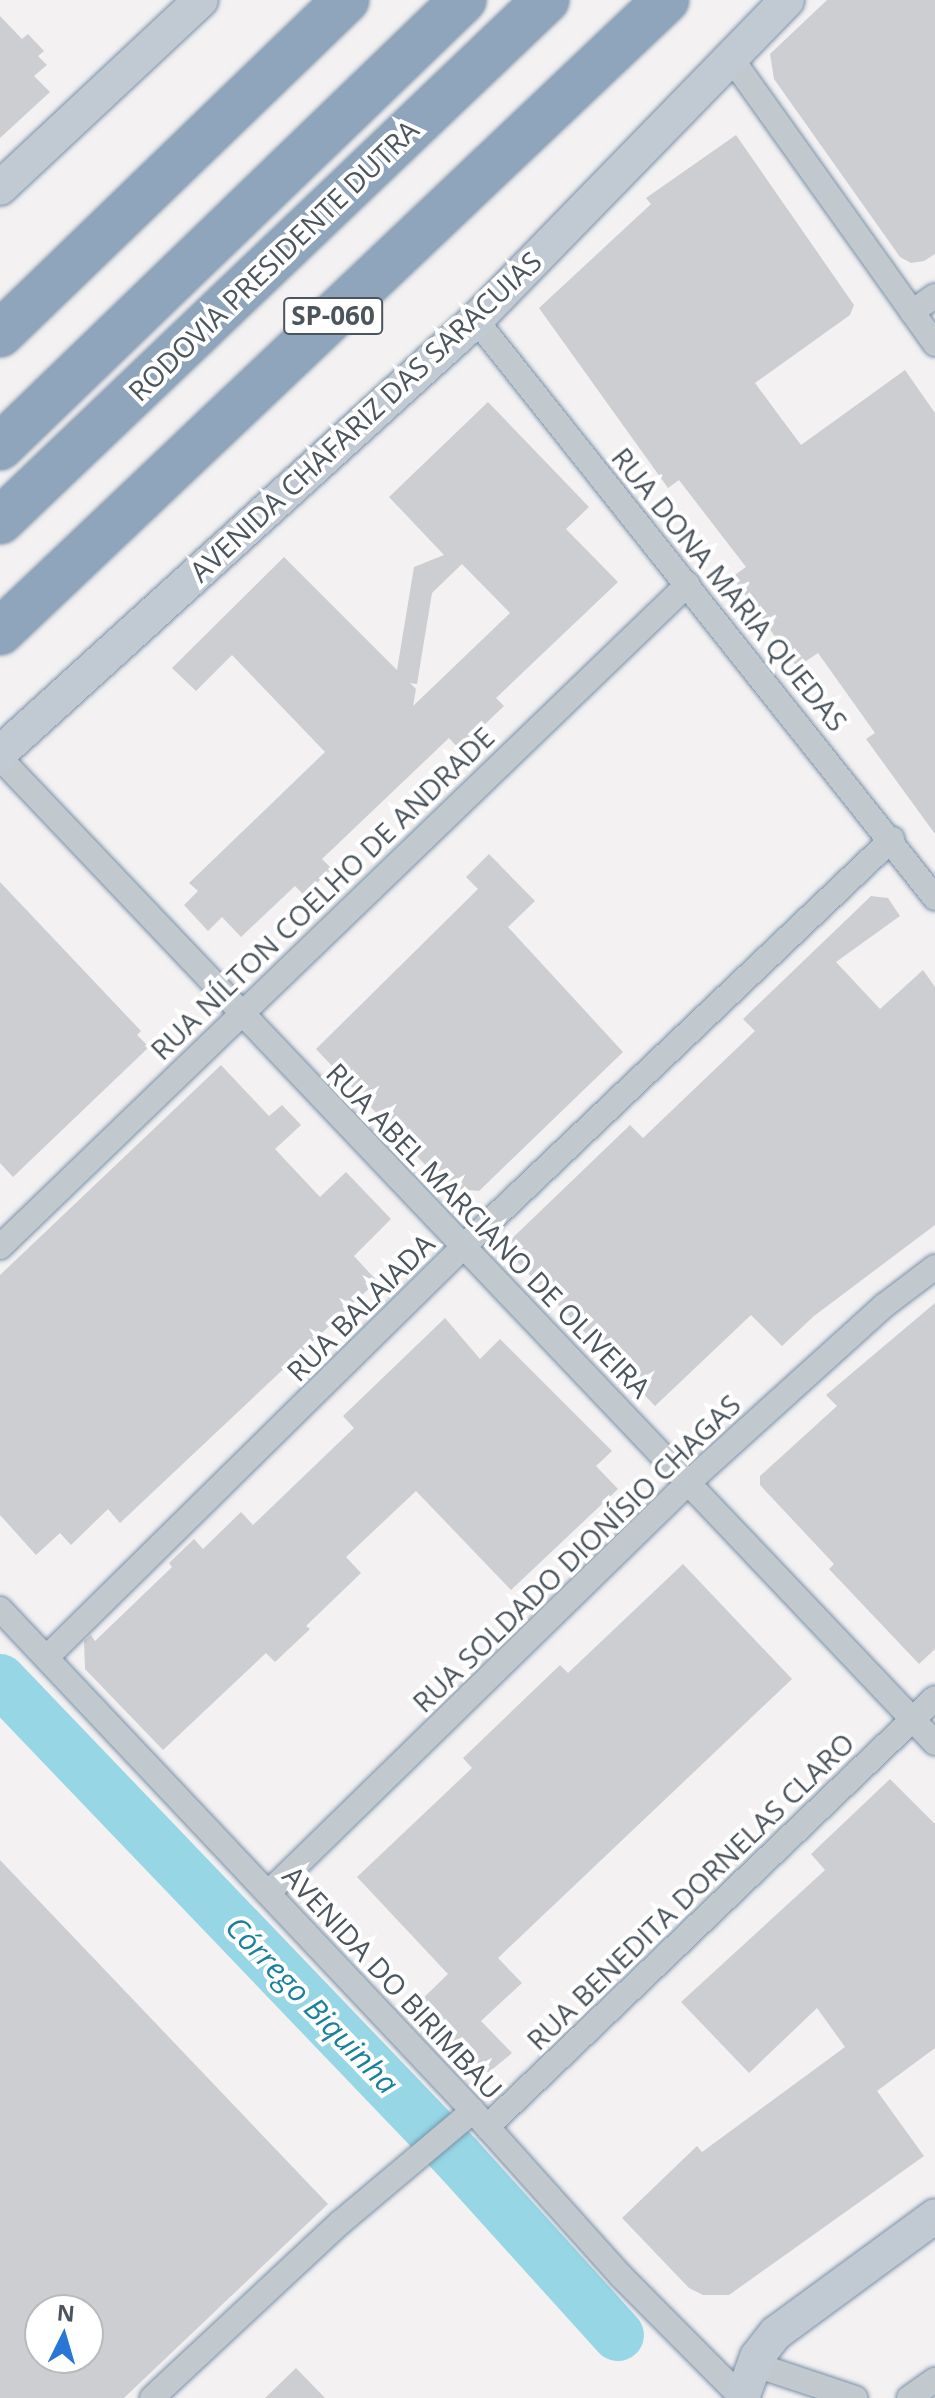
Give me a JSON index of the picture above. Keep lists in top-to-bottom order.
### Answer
{
  "streets": {
    "highway": ["RODOVIA PRESIDENTE DUTRA", "SP-060"],
    "main road": ["AVENIDA CHAFARIZ DAS SARACUIAS"],
    "street": [
      "RUA DONA MARIA QUEDAS",
      "RUA NÍLTON COELHO DE ANDRADE",
      "RUA ABEL MARCIANO DE OLIVEIRA",
      "RUA BALAIADA",
      "RUA SOLDADO DIONÍSIO CHAGAS",
      "RUA BENEDITA DORNELAS CLARO",
      "AVENIDA DO BIRIMBAU"
    ]
  },
  "crossings": [
    ["AVENIDA CHAFARIZ DAS SARACUIAS", "RUA DONA MARIA QUEDAS"],
    ["AVENIDA CHAFARIZ DAS SARACUIAS", "RUA ABEL MARCIANO DE OLIVEIRA"],
    ["RUA DONA MARIA QUEDAS", "RUA NÍLTON COELHO DE ANDRADE"],
    ["RUA DONA MARIA QUEDAS", "RUA BALAIADA"],
    ["RUA NÍLTON COELHO DE ANDRADE", "RUA ABEL MARCIANO DE OLIVEIRA"],
    ["RUA ABEL MARCIANO DE OLIVEIRA", "RUA BALAIADA"],
    ["RUA ABEL MARCIANO DE OLIVEIRA", "RUA SOLDADO DIONÍSIO CHAGAS"],
    ["RUA ABEL MARCIANO DE OLIVEIRA", "RUA BENEDITA DORNELAS CLARO"],
    ["RUA BALAIADA", "AVENIDA DO BIRIMBAU"],
    ["RUA SOLDADO DIONÍSIO CHAGAS", "AVENIDA DO BIRIMBAU"],
    ["RUA BENEDITA DORNELAS CLARO", "AVENIDA DO BIRIMBAU"]
  ],
  "water": ["Córrego Biquinha"],
  "north": "top"
}
